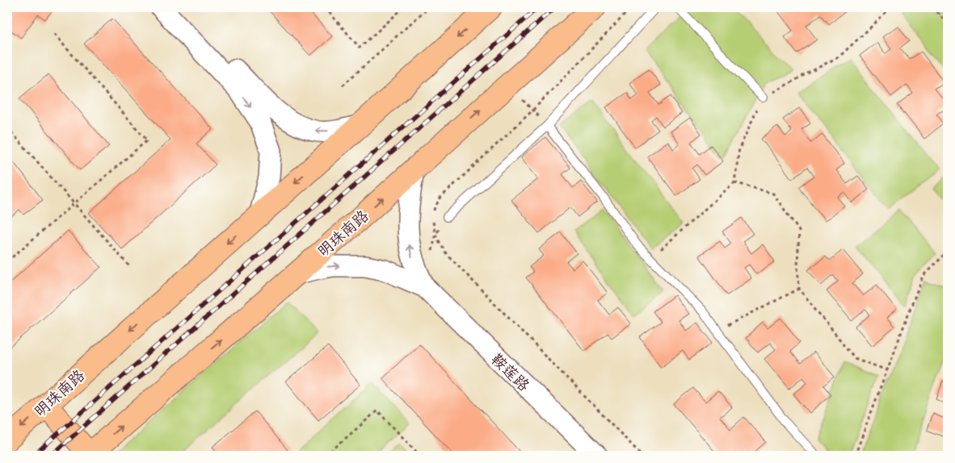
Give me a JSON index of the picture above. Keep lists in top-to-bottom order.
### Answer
{
  "streets": {
    "main road": ["明珠南路"],
    "street": ["鞍莲路"]
  }
}
